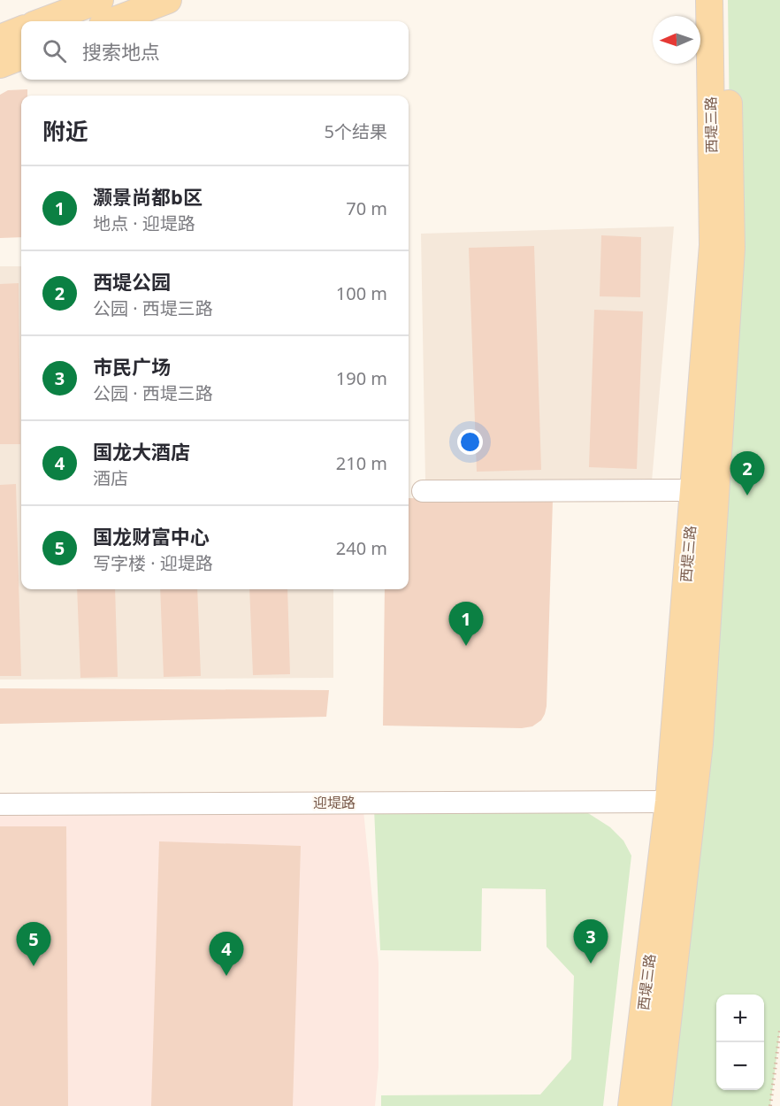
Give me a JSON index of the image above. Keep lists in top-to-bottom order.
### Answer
{
  "streets": {
    "main road": ["西堤三路"],
    "street": ["迎堤路"]
  },
  "crossings": [
    ["西堤三路", "迎堤路"]
  ],
  "north": "left",
  "page": {
    "search": "搜索地点",
    "heading": ["附近", "5个结果"],
    "list": [
      {
        "mark": "1",
        "name": "灏景尚都b区",
        "note": "地点 · 迎堤路",
        "value": "70 m"
      },
      {
        "mark": "2",
        "name": "西堤公园",
        "note": "公园 · 西堤三路",
        "value": "100 m"
      },
      {
        "mark": "3",
        "name": "市民广场",
        "note": "公园 · 西堤三路",
        "value": "190 m"
      },
      {
        "mark": "4",
        "name": "国龙大酒店",
        "note": "酒店",
        "value": "210 m"
      },
      {
        "mark": "5",
        "name": "国龙财富中心",
        "note": "写字楼 · 迎堤路",
        "value": "240 m"
      }
    ],
    "pins": [
      "2",
      "1",
      "3",
      "5",
      "4"
    ],
    "map_buttons": ["+", "−"]
  }
}
